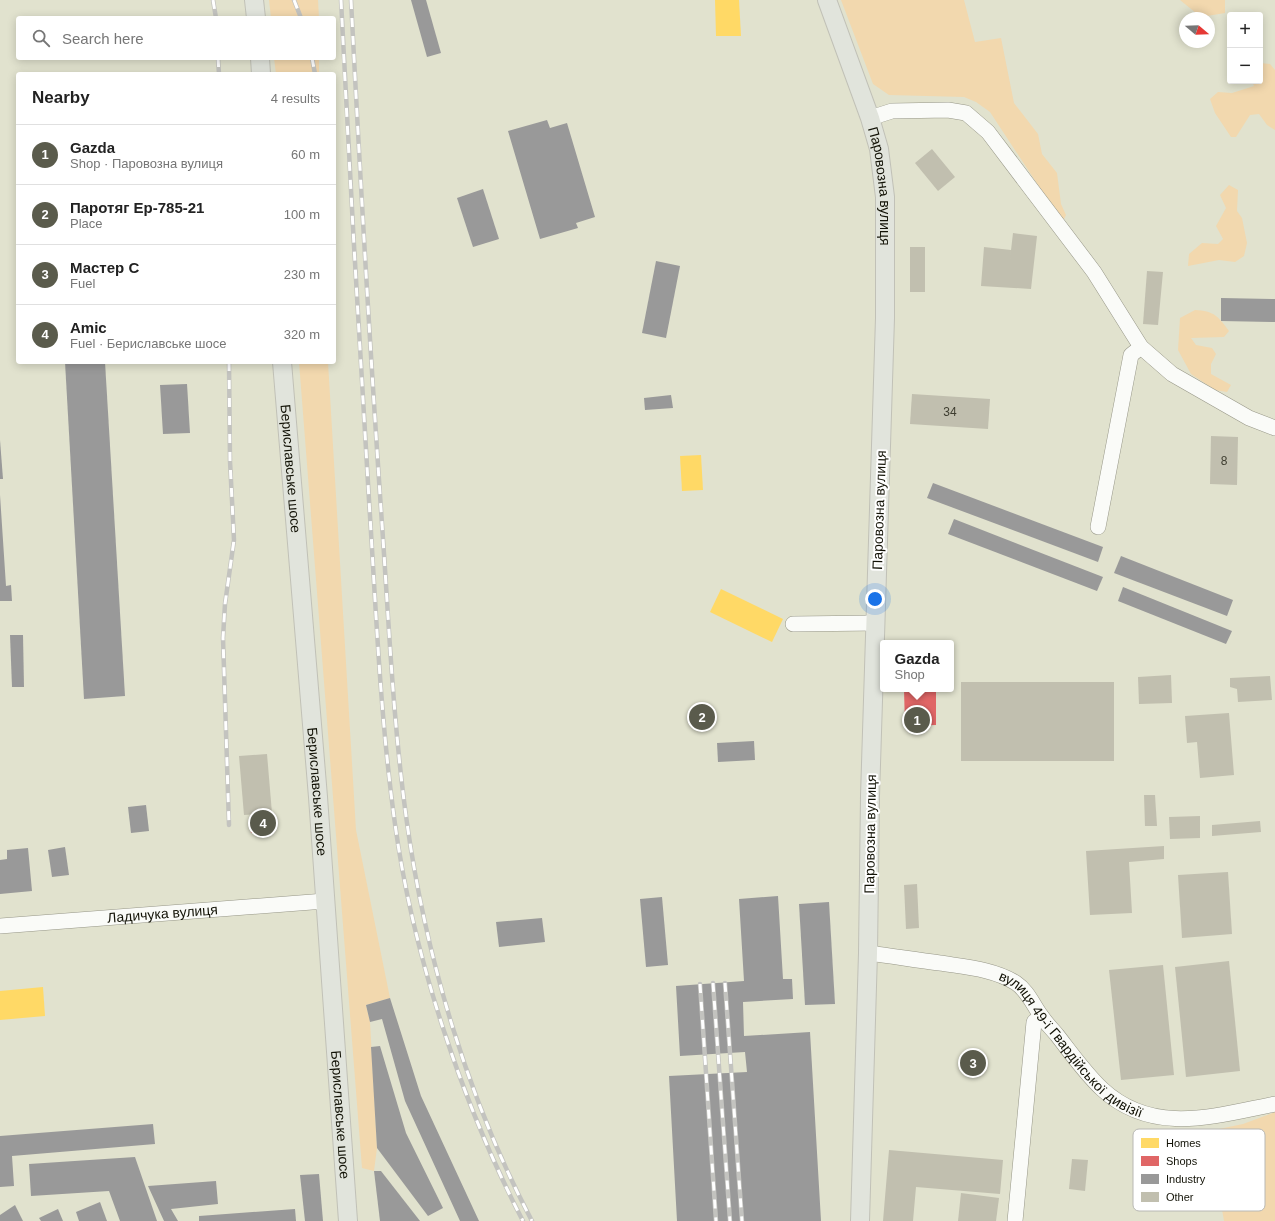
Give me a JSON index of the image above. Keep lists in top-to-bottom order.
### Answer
{
  "streets": {
    "main road": ["Паровозна вулиця", "Бериславське шосе"],
    "street": ["Ладичука вулиця", "вулиця 49-ї Гвардійської дивізії"]
  },
  "crossings": [
    ["Паровозна вулиця", "вулиця 49-ї Гвардійської дивізії"],
    ["Бериславське шосе", "Ладичука вулиця"]
  ],
  "house_numbers": ["34", "8"],
  "legend": [
    "Homes",
    "Shops",
    "Industry",
    "Other"
  ],
  "north": "right",
  "page": {
    "map_buttons": ["+", "−"],
    "search": "Search here",
    "heading": ["Nearby", "4 results"],
    "list": [
      {
        "mark": "1",
        "name": "Gazda",
        "note": "Shop · Паровозна вулиця",
        "value": "60 m"
      },
      {
        "mark": "2",
        "name": "Паротяг Ер-785-21",
        "note": "Place",
        "value": "100 m"
      },
      {
        "mark": "3",
        "name": "Мастер С",
        "note": "Fuel",
        "value": "230 m"
      },
      {
        "mark": "4",
        "name": "Amic",
        "note": "Fuel · Бериславське шосе",
        "value": "320 m"
      }
    ],
    "popup": ["Gazda", "Shop"],
    "pins": [
      "2",
      "1",
      "4",
      "3"
    ]
  }
}
